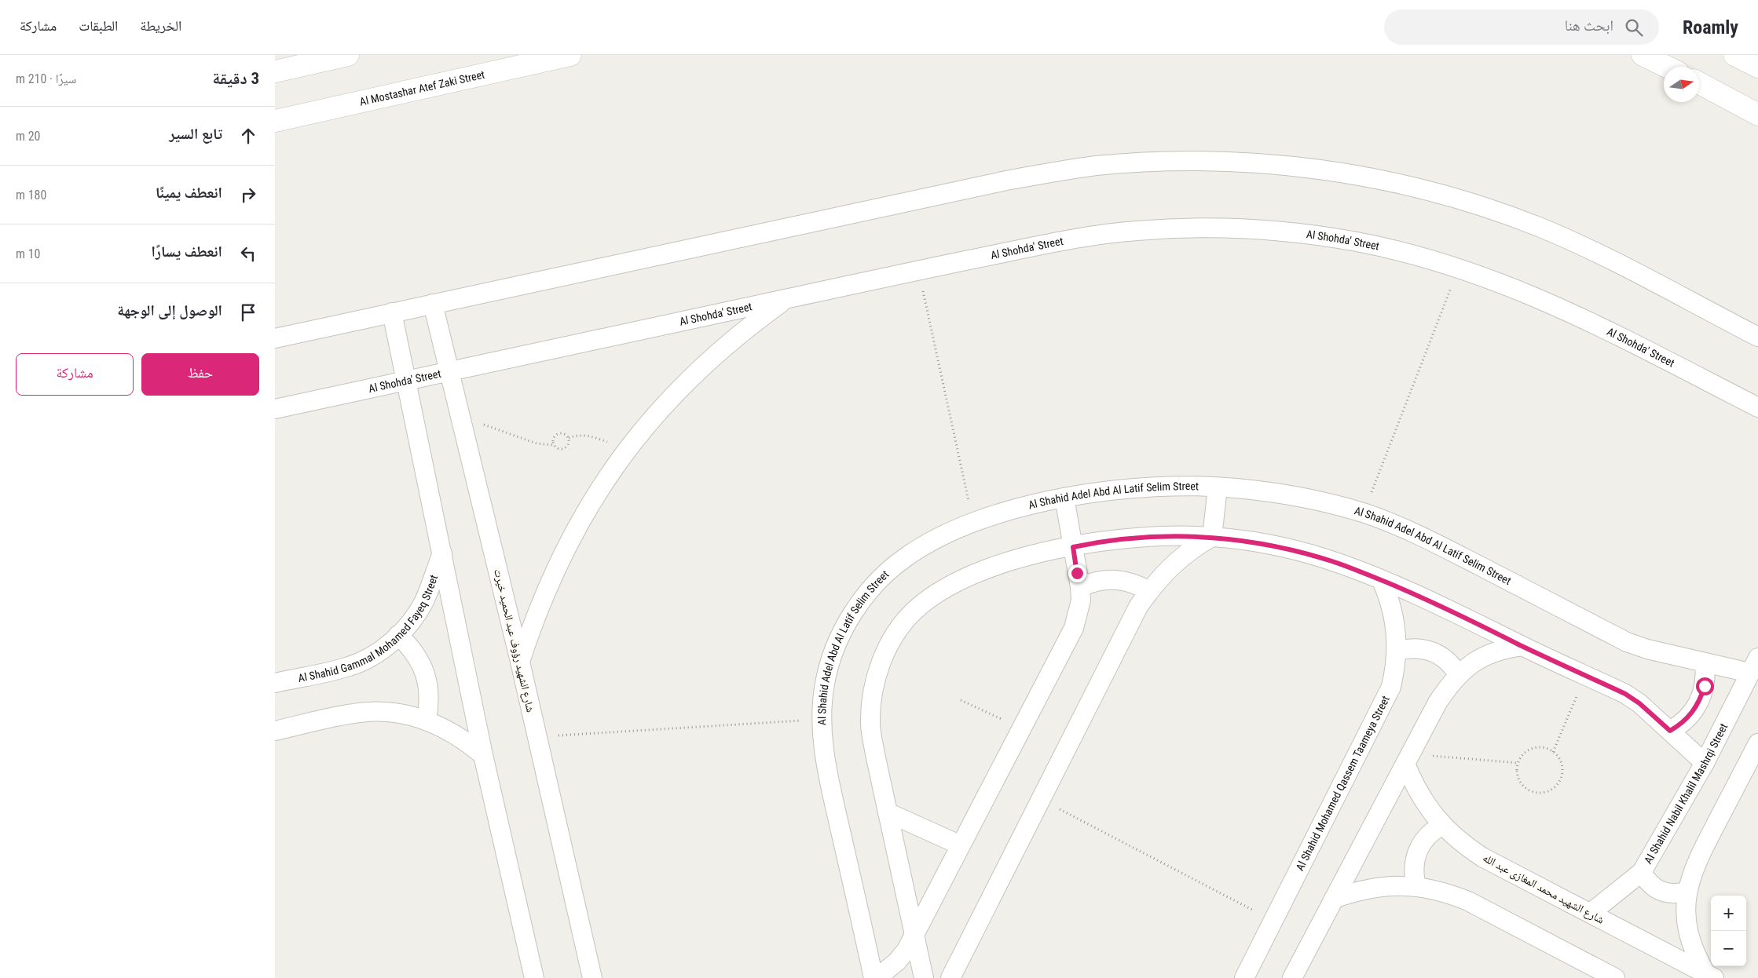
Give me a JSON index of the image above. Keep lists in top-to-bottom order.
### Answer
{
  "streets": {
    "street": [
      "Al Mostashar Atef Zaki Street",
      "Al Shohda' Street",
      "Al Shahid Adel Abd Al Latif Selim Street",
      "Al Shahid Gammal Mohamed Fayeq Street",
      "شارع الشهيد رؤوف عبد الحميد خيرت",
      "Al Shahid Mohamed Qassem Taameya Street",
      "Al Shahid Nabil Khalil Mashrqi Street",
      "شارع الشهيد محمد المغازى عبد الله"
    ]
  },
  "crossings": [
    ["Al Shohda' Street", "شارع الشهيد رؤوف عبد الحميد خيرت"],
    ["Al Shahid Adel Abd Al Latif Selim Street", "Al Shahid Nabil Khalil Mashrqi Street"],
    ["Al Shahid Nabil Khalil Mashrqi Street", "شارع الشهيد محمد المغازى عبد الله"]
  ],
  "north": "right",
  "page": {
    "header": "Roamly",
    "search": "ابحث هنا",
    "nav": ["الخريطة", "الطبقات", "مشاركة"],
    "heading": ["3 دقيقة", "سيرًا · 210 m"],
    "list": [
      ["تابع السير", "20 m"],
      ["انعطف يمينًا", "180 m"],
      ["انعطف يسارًا", "10 m"],
      "الوصول إلى الوجهة"
    ],
    "buttons": ["حفظ", "مشاركة"],
    "map_buttons": ["+", "−"]
  }
}
